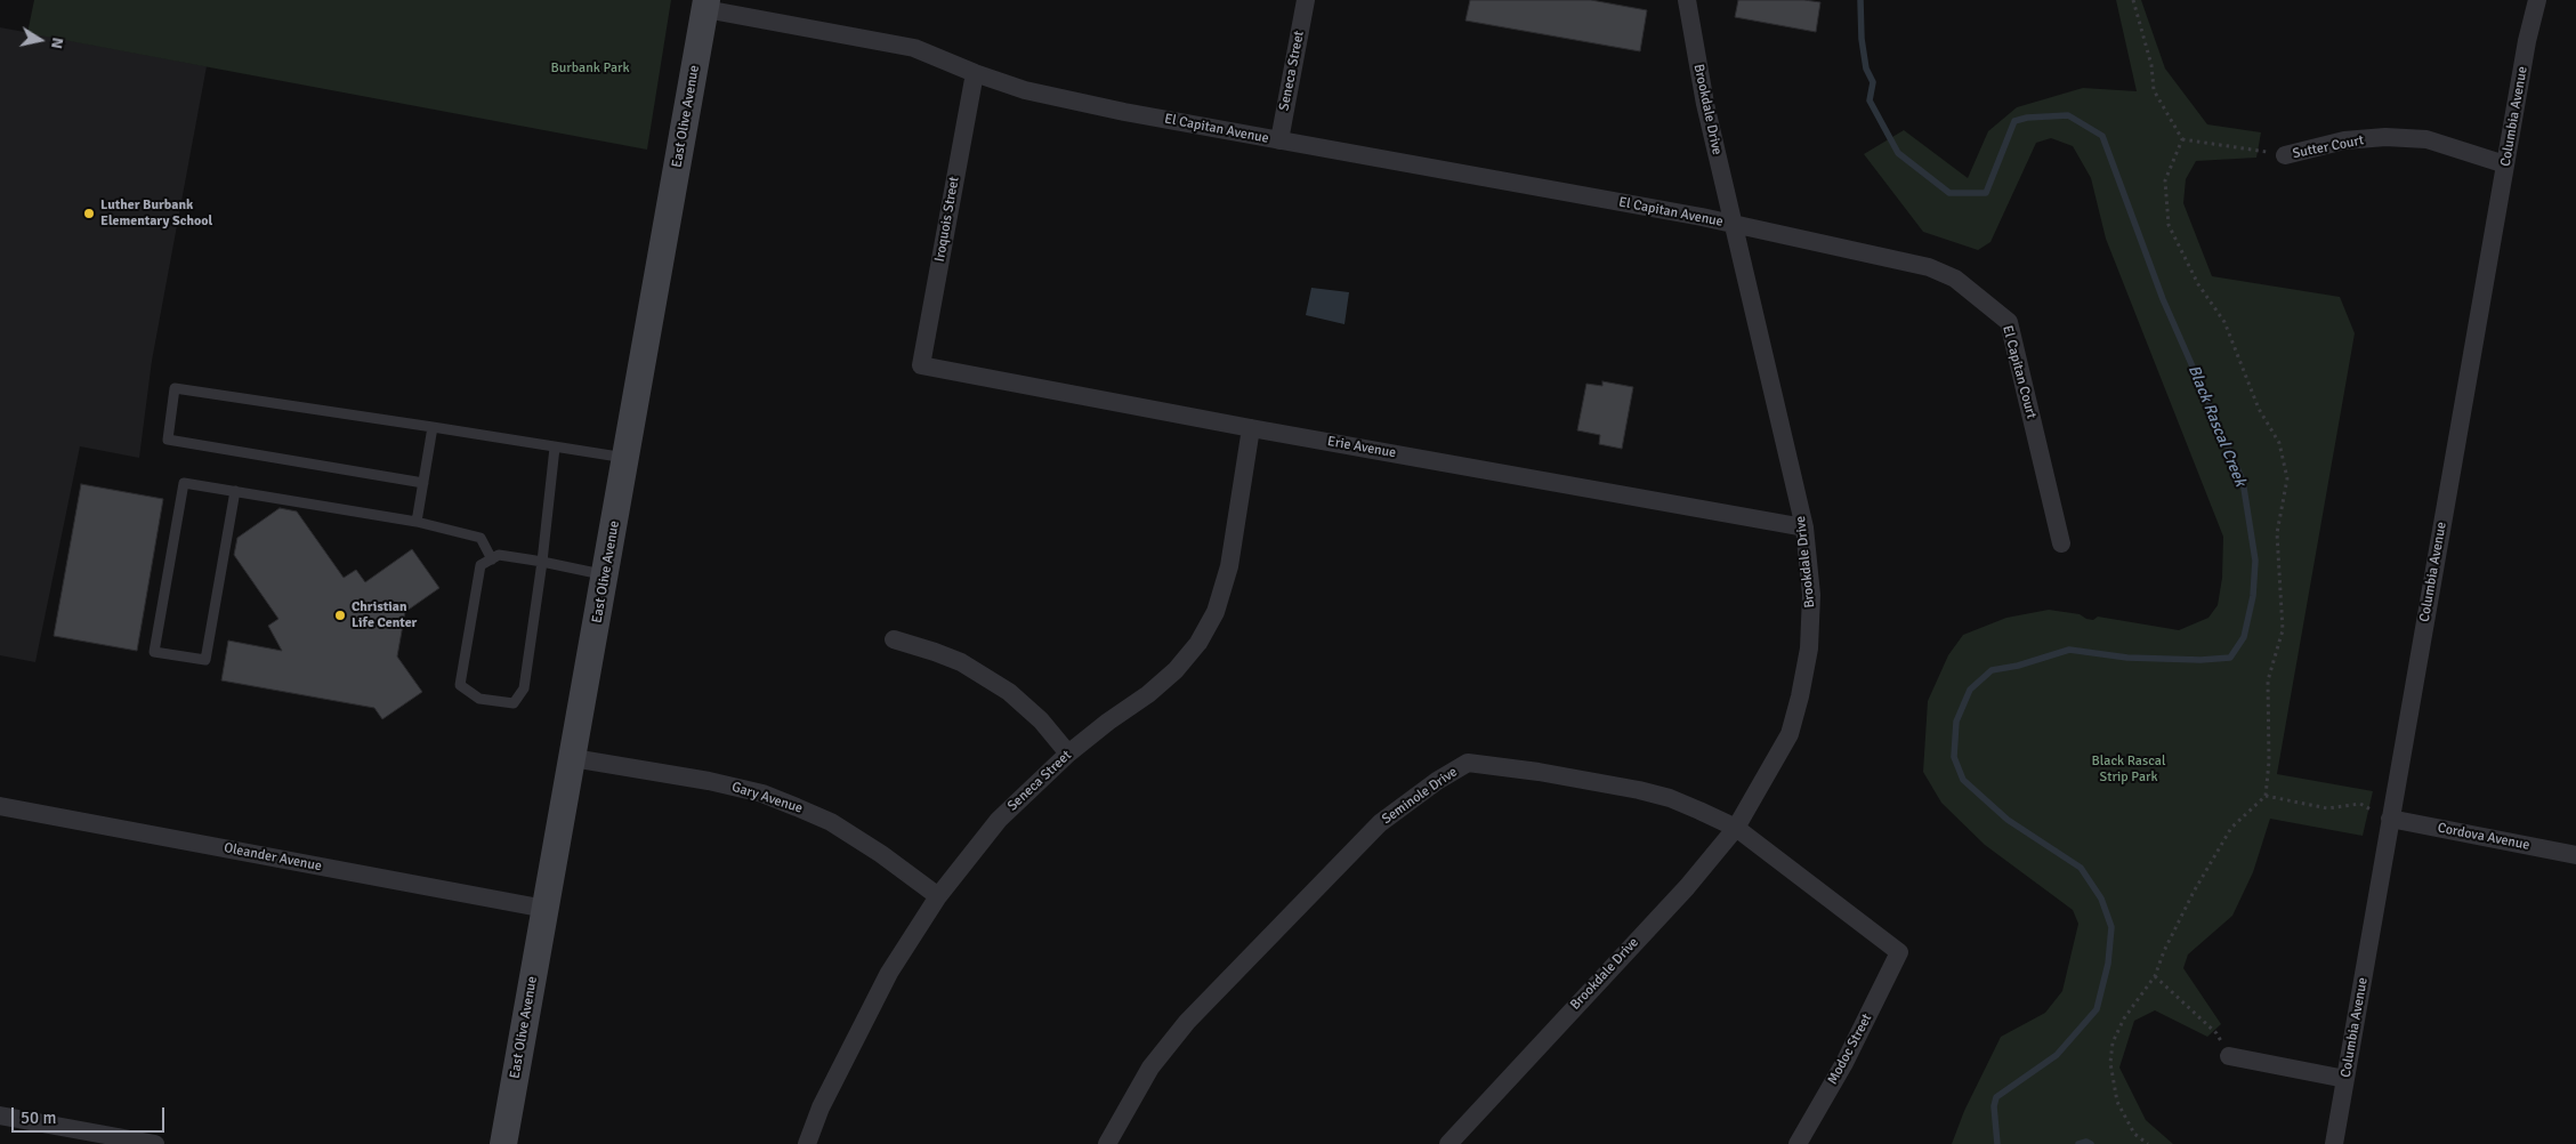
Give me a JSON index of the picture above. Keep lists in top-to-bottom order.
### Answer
{
  "streets": {
    "main road": ["East Olive Avenue"],
    "street": [
      "Seneca Street",
      "Brookdale Drive",
      "Columbia Avenue",
      "El Capitan Avenue",
      "Sutter Court",
      "Iroquois Street",
      "El Capitan Court",
      "Erie Avenue",
      "Seminole Drive",
      "Gary Avenue",
      "Cordova Avenue",
      "Oleander Avenue",
      "Modoc Street"
    ]
  },
  "crossings": [
    ["Seneca Street", "El Capitan Avenue"],
    ["Seneca Street", "Erie Avenue"],
    ["Seneca Street", "Gary Avenue"],
    ["Brookdale Drive", "El Capitan Avenue"],
    ["Brookdale Drive", "El Capitan Court"],
    ["Brookdale Drive", "Erie Avenue"],
    ["Brookdale Drive", "Seminole Drive"],
    ["East Olive Avenue", "El Capitan Avenue"],
    ["East Olive Avenue", "Gary Avenue"],
    ["East Olive Avenue", "Oleander Avenue"],
    ["Columbia Avenue", "Sutter Court"],
    ["Columbia Avenue", "Cordova Avenue"],
    ["El Capitan Avenue", "Iroquois Street"],
    ["El Capitan Avenue", "El Capitan Court"],
    ["Iroquois Street", "Erie Avenue"],
    ["Seminole Drive", "Modoc Street"]
  ],
  "water": ["Black Rascal Creek"],
  "parks": ["Burbank Park", "Black Rascal Strip Park"],
  "places": ["Luther Burbank Elementary School", "Christian Life Center"],
  "scale_bar": "50 m",
  "north": "right"
}
